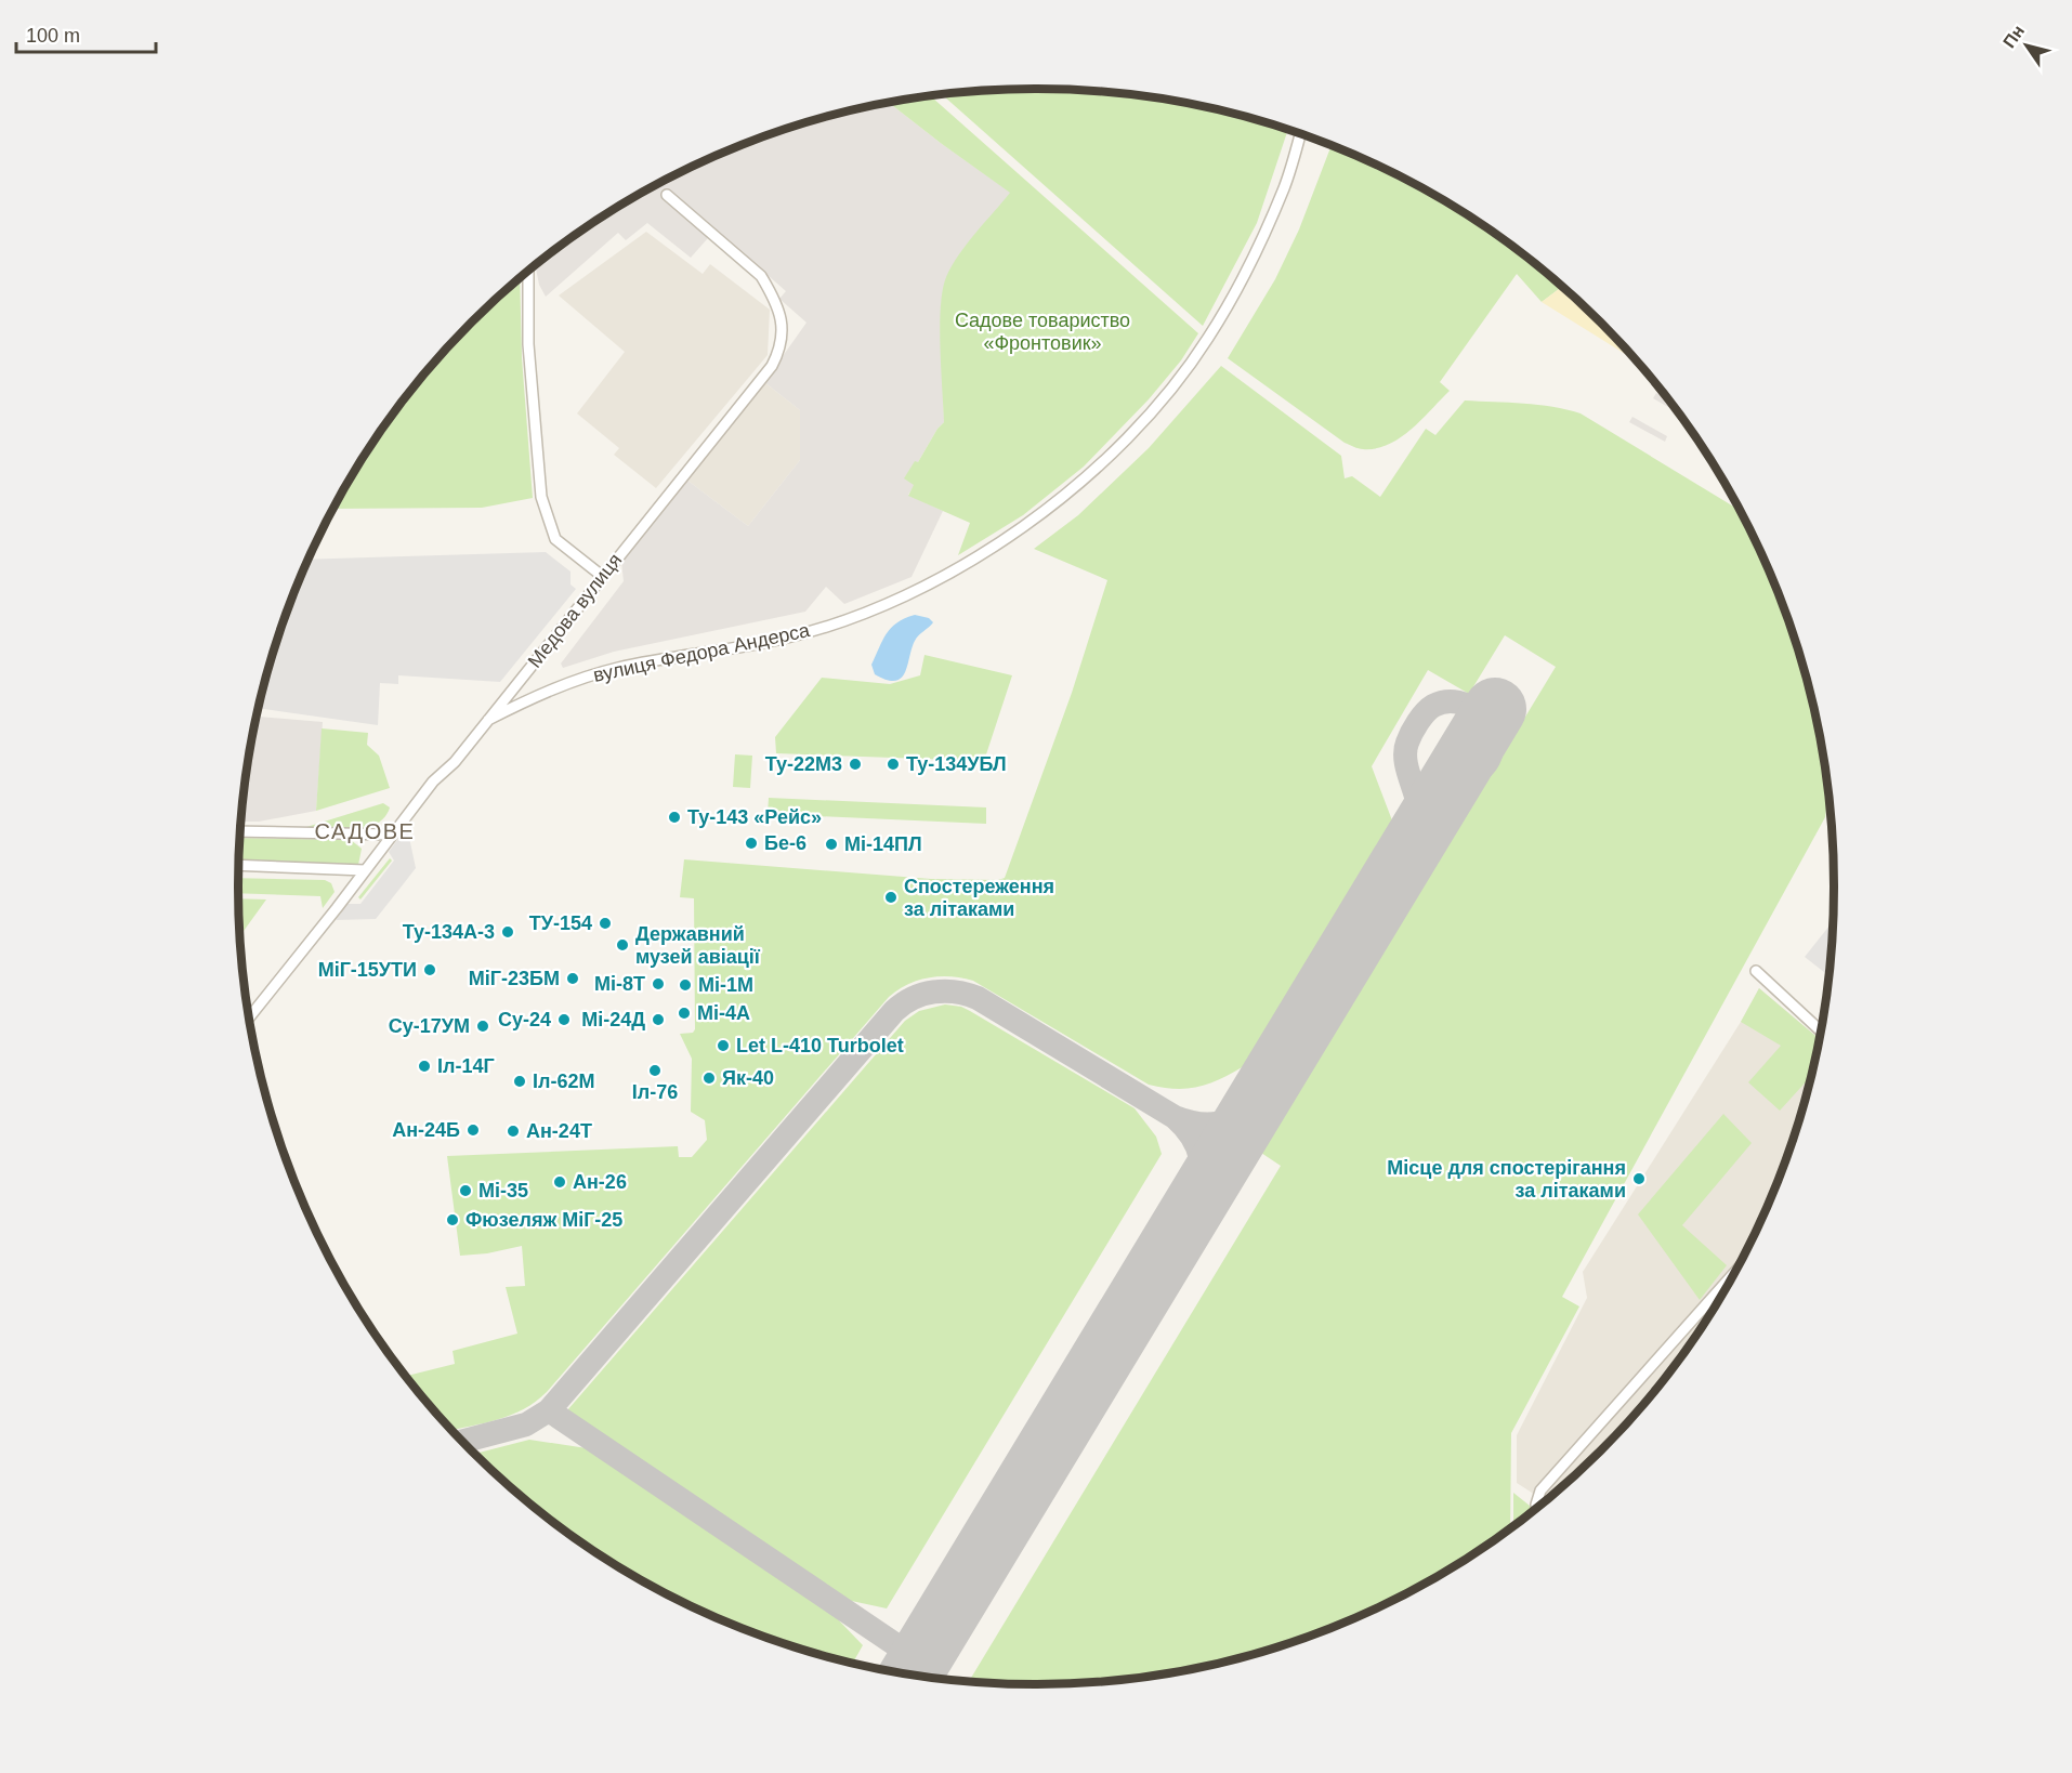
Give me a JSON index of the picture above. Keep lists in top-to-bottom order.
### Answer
{
  "streets": {
    "street": ["Медова вулиця", "вулиця Федора Андерса"]
  },
  "crossings": [
    ["Медова вулиця", "вулиця Федора Андерса"]
  ],
  "districts": ["САДОВЕ"],
  "parks": ["Садове товариство «Фронтовик»"],
  "places": [
    "Ту-22М3",
    "Ту-134УБЛ",
    "Ту-143 «Рейс»",
    "Бе-6",
    "Мі-14ПЛ",
    "Спостереження за літаками",
    "ТУ-154",
    "Ту-134А-3",
    "Державний музей авіації",
    "МіГ-15УТИ",
    "МіГ-23БМ",
    "Мі-8Т",
    "Мі-1М",
    "Мі-4А",
    "Су-24",
    "Мі-24Д",
    "Су-17УМ",
    "Let L-410 Turbolet",
    "Іл-14Г",
    "Іл-76",
    "Як-40",
    "Іл-62М",
    "Ан-24Б",
    "Ан-24Т",
    "Місце для спостерігання за літаками",
    "Ан-26",
    "Мі-35",
    "Фюзеляж МіГ-25"
  ],
  "scale_bar": "100 m",
  "north": "top left"
}
